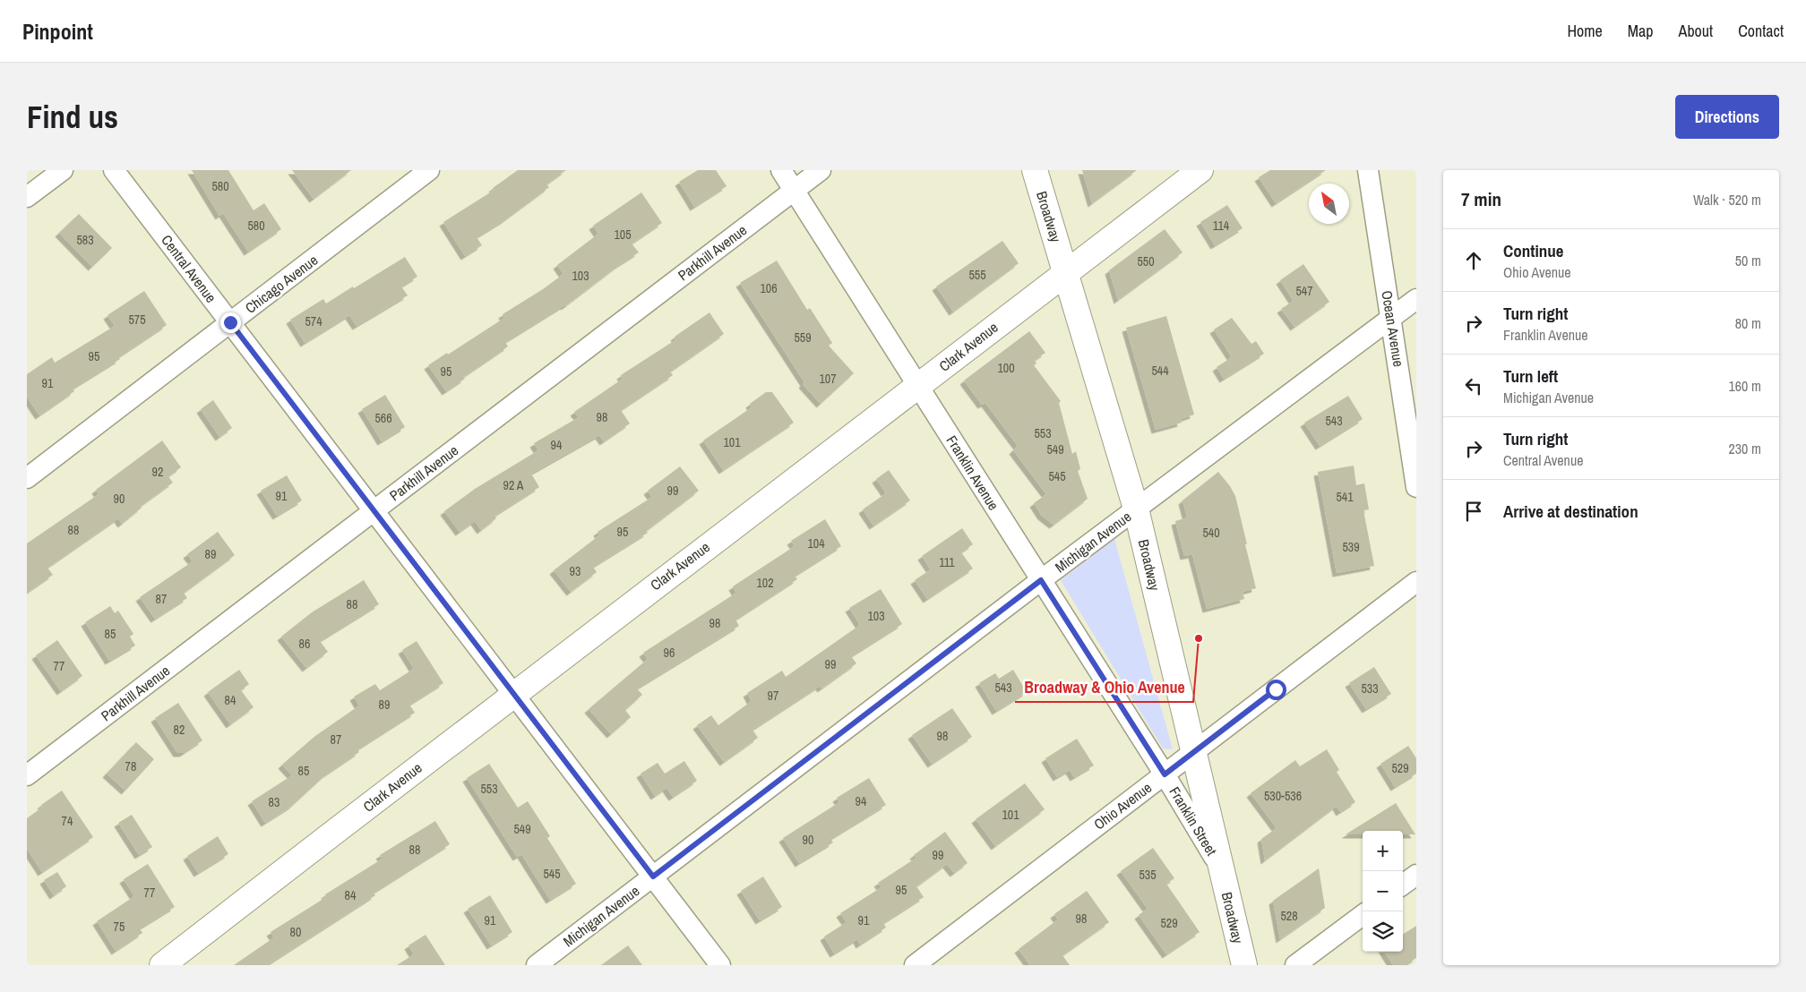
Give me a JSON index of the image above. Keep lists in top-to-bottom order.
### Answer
{
  "streets": {
    "street": [
      "Broadway",
      "Parkhill Avenue",
      "Central Avenue",
      "Chicago Avenue",
      "Ocean Avenue",
      "Clark Avenue",
      "Franklin Avenue",
      "Michigan Avenue",
      "Ohio Avenue",
      "Franklin Street"
    ]
  },
  "crossings": [
    ["Broadway", "Clark Avenue"],
    ["Broadway", "Michigan Avenue"],
    ["Broadway", "Ohio Avenue"],
    ["Broadway", "Franklin Street"],
    ["Parkhill Avenue", "Central Avenue"],
    ["Parkhill Avenue", "Franklin Avenue"],
    ["Central Avenue", "Chicago Avenue"],
    ["Central Avenue", "Clark Avenue"],
    ["Central Avenue", "Michigan Avenue"],
    ["Ocean Avenue", "Michigan Avenue"],
    ["Clark Avenue", "Franklin Avenue"],
    ["Franklin Avenue", "Michigan Avenue"],
    ["Franklin Avenue", "Ohio Avenue"],
    ["Franklin Avenue", "Franklin Street"],
    ["Ohio Avenue", "Franklin Street"]
  ],
  "places": ["Broadway & Ohio Avenue"],
  "house_numbers": [
    "580",
    "580",
    "114",
    "105",
    "583",
    "550",
    "555",
    "103",
    "106",
    "547",
    "575",
    "574",
    "559",
    "95",
    "100",
    "544",
    "95",
    "107",
    "91",
    "98",
    "566",
    "543",
    "553",
    "101",
    "94",
    "549",
    "92",
    "545",
    "92 A",
    "99",
    "91",
    "541",
    "90",
    "88",
    "95",
    "540",
    "104",
    "539",
    "89",
    "111",
    "93",
    "102",
    "87",
    "88",
    "103",
    "98",
    "85",
    "86",
    "96",
    "99",
    "77",
    "543",
    "533",
    "97",
    "84",
    "89",
    "82",
    "98",
    "87",
    "78",
    "529",
    "85",
    "553",
    "530-536",
    "94",
    "83",
    "101",
    "74",
    "549",
    "90",
    "88",
    "99",
    "545",
    "535",
    "95",
    "77",
    "84",
    "528",
    "98",
    "91",
    "91",
    "529",
    "75",
    "80"
  ],
  "north": "top left",
  "page": {
    "header": "Pinpoint",
    "nav": [
      "Home",
      "Map",
      "About",
      "Contact"
    ],
    "buttons": "Directions",
    "title": "Find us",
    "heading": ["7 min", "Walk · 520 m"],
    "list": [
      ["Continue", "Ohio Avenue", "50 m"],
      ["Turn right", "Franklin Avenue", "80 m"],
      ["Turn left", "Michigan Avenue", "160 m"],
      ["Turn right", "Central Avenue", "230 m"],
      "Arrive at destination"
    ],
    "map_buttons": ["+", "−"]
  }
}
